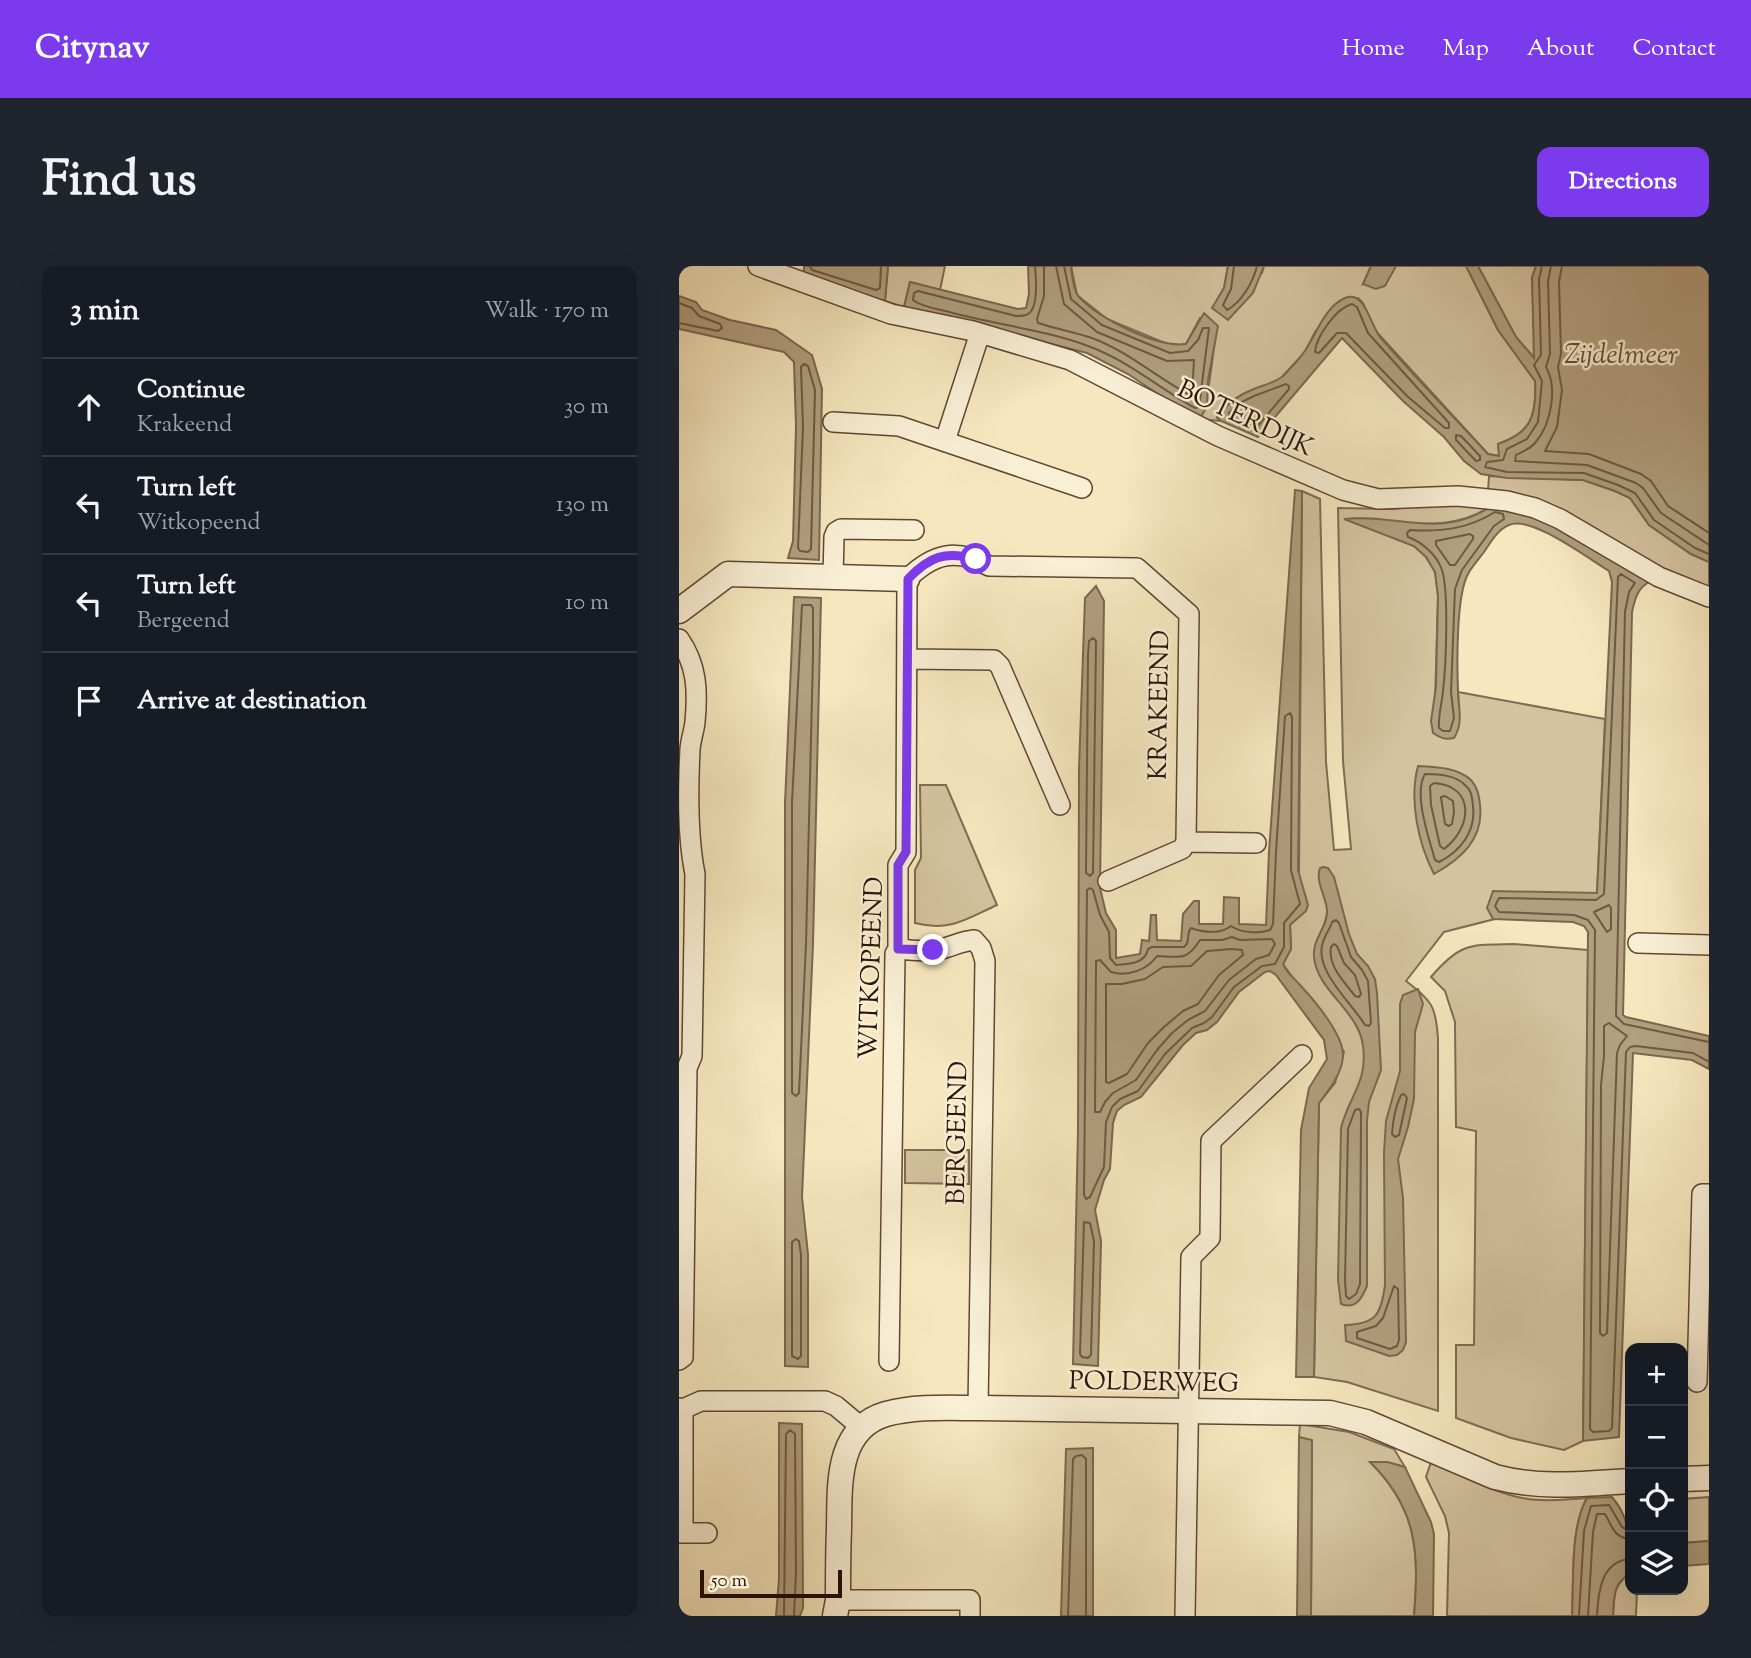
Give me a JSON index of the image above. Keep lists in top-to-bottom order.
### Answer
{
  "streets": {
    "street": [
      "BOTERDIJK",
      "KRAKEEND",
      "WITKOPEEND",
      "BERGEEND",
      "POLDERWEG"
    ]
  },
  "crossings": [
    ["KRAKEEND", "WITKOPEEND"],
    ["WITKOPEEND", "BERGEEND"],
    ["BERGEEND", "POLDERWEG"]
  ],
  "water": ["Zijdelmeer"],
  "scale_bar": "50 m",
  "page": {
    "header": "Citynav",
    "nav": [
      "Home",
      "Map",
      "About",
      "Contact"
    ],
    "title": "Find us",
    "buttons": "Directions",
    "heading": ["3 min", "Walk · 170 m"],
    "list": [
      ["Continue", "Krakeend", "30 m"],
      ["Turn left", "Witkopeend", "130 m"],
      ["Turn left", "Bergeend", "10 m"],
      "Arrive at destination"
    ],
    "map_buttons": ["+", "−"],
    "scale": "50 m"
  }
}
